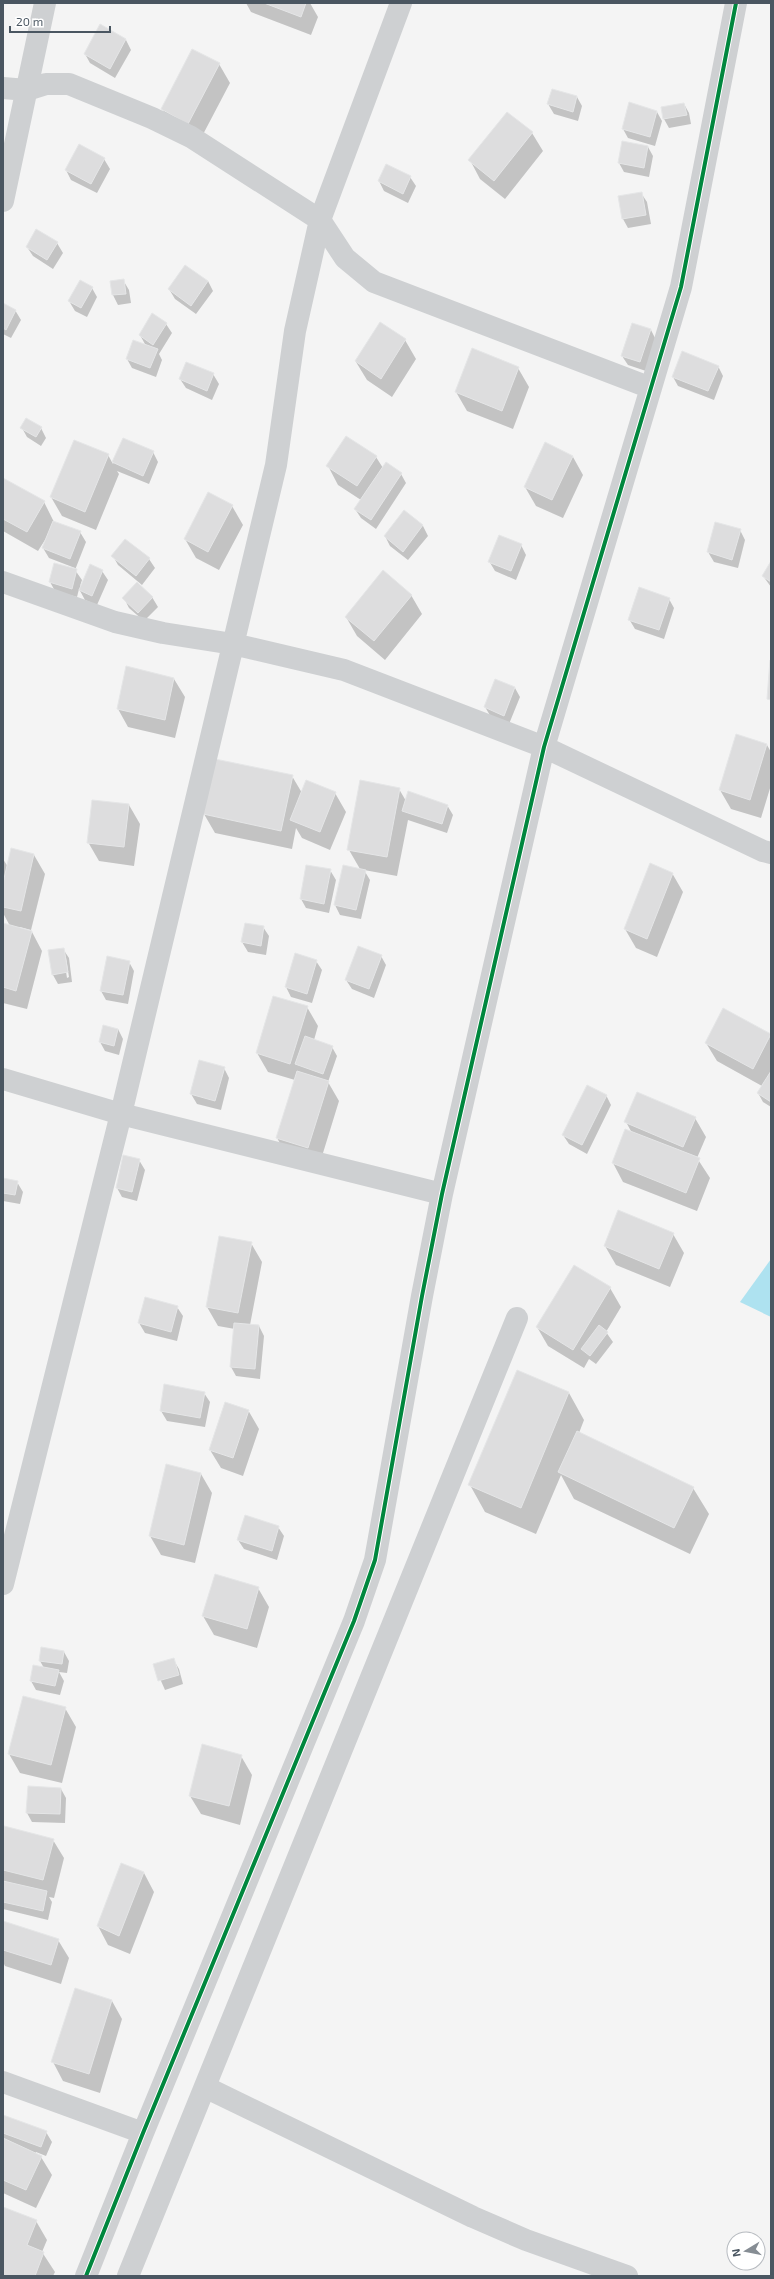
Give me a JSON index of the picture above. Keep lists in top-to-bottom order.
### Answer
{
  "scale_bar": "20 m",
  "north": "left"
}
